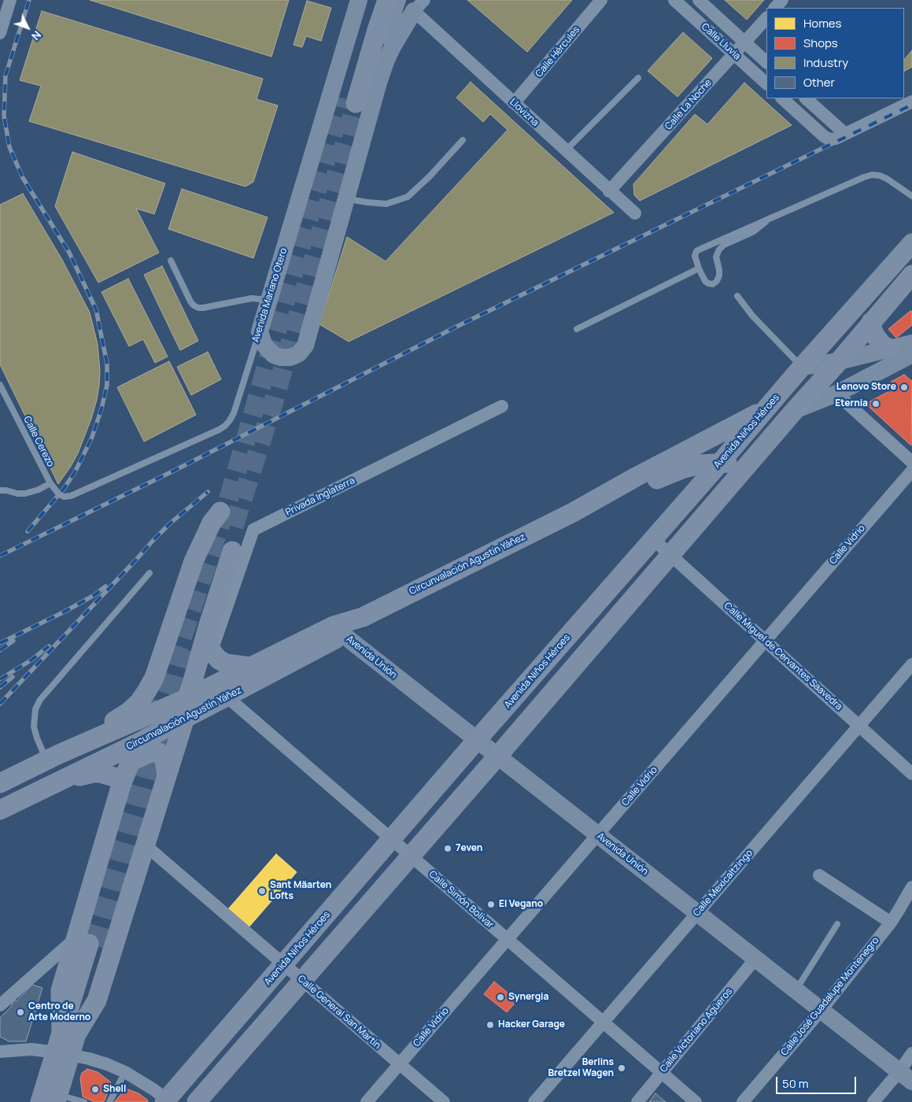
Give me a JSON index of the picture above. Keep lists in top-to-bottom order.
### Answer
{
  "streets": {
    "main road": [
      "Avenida Mariano Otero",
      "Avenida Niños Héroes",
      "Circunvalación Agustín Yáñez",
      "Avenida Unión"
    ],
    "street": [
      "Calle Lluvia",
      "Calle Hércules",
      "Calle La Noche",
      "Llovizna",
      "Privada Inglaterra",
      "Calle Vidrio",
      "Calle Miguel de Cervantes Saavedra",
      "Calle Mexicaltzingo",
      "Calle Simón Bolívar",
      "Calle José Guadalupe Montenegro",
      "Calle General San Martín",
      "Calle Victoriano Agüeros"
    ],
    "lane": ["Calle Cerezo"]
  },
  "crossings": [
    ["Calle Lluvia", "Calle La Noche"],
    ["Calle Hércules", "Llovizna"],
    ["Calle La Noche", "Llovizna"],
    ["Avenida Mariano Otero", "Calle Cerezo"],
    ["Avenida Niños Héroes", "Circunvalación Agustín Yáñez"],
    ["Avenida Niños Héroes", "Calle Miguel de Cervantes Saavedra"],
    ["Avenida Niños Héroes", "Avenida Unión"],
    ["Avenida Niños Héroes", "Calle Simón Bolívar"],
    ["Avenida Niños Héroes", "Calle General San Martín"],
    ["Calle Vidrio", "Calle Miguel de Cervantes Saavedra"],
    ["Calle Vidrio", "Avenida Unión"],
    ["Calle Vidrio", "Calle Simón Bolívar"],
    ["Calle Vidrio", "Calle General San Martín"],
    ["Circunvalación Agustín Yáñez", "Avenida Unión"],
    ["Circunvalación Agustín Yáñez", "Calle Simón Bolívar"],
    ["Calle Miguel de Cervantes Saavedra", "Calle Mexicaltzingo"],
    ["Avenida Unión", "Calle Mexicaltzingo"],
    ["Avenida Unión", "Calle José Guadalupe Montenegro"],
    ["Avenida Unión", "Calle Victoriano Agüeros"],
    ["Calle Mexicaltzingo", "Calle Simón Bolívar"],
    ["Calle Simón Bolívar", "Calle Victoriano Agüeros"]
  ],
  "places": [
    "Lenovo Store",
    "Eternia",
    "7even",
    "Sant Mäarten Lofts",
    "El Vegano",
    "Synergia",
    "Centro de Arte Moderno",
    "Hacker Garage",
    "Berlins Bretzel Wagen",
    "Shell"
  ],
  "legend": [
    "Homes",
    "Shops",
    "Industry",
    "Other"
  ],
  "scale_bar": "50 m",
  "north": "bottom right"
}
